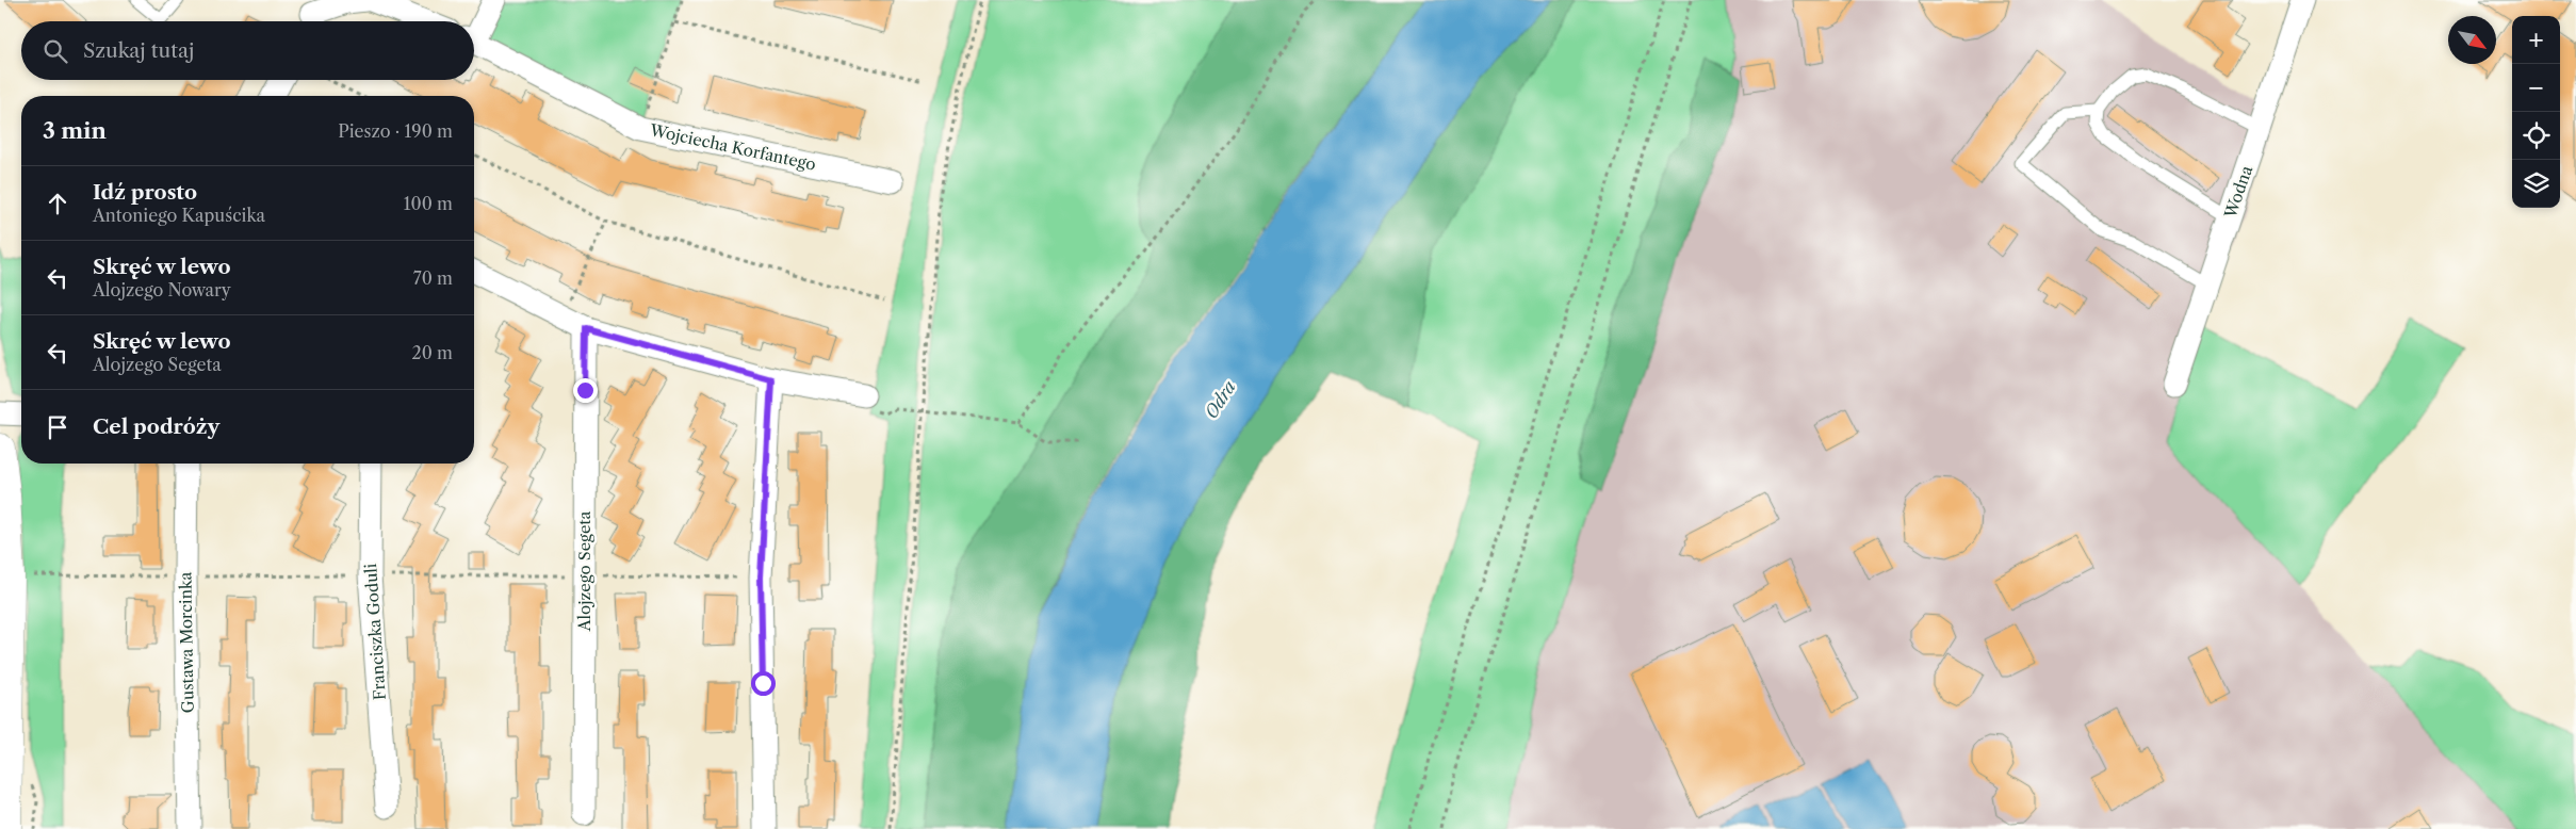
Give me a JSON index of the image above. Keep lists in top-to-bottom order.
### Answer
{
  "streets": {
    "street": [
      "Wojciecha Korfantego",
      "Wodna",
      "Alojzego Segeta",
      "Franciszka Goduli",
      "Gustawa Morcinka"
    ]
  },
  "water": ["Odra"],
  "north": "bottom right",
  "page": {
    "map_buttons": ["+", "−"],
    "search": "Szukaj tutaj",
    "heading": ["3 min", "Pieszo · 190 m"],
    "list": [
      ["Idź prosto", "Antoniego Kapuścika", "100 m"],
      ["Skręć w lewo", "Alojzego Nowary", "70 m"],
      ["Skręć w lewo", "Alojzego Segeta", "20 m"],
      "Cel podróży"
    ]
  }
}
